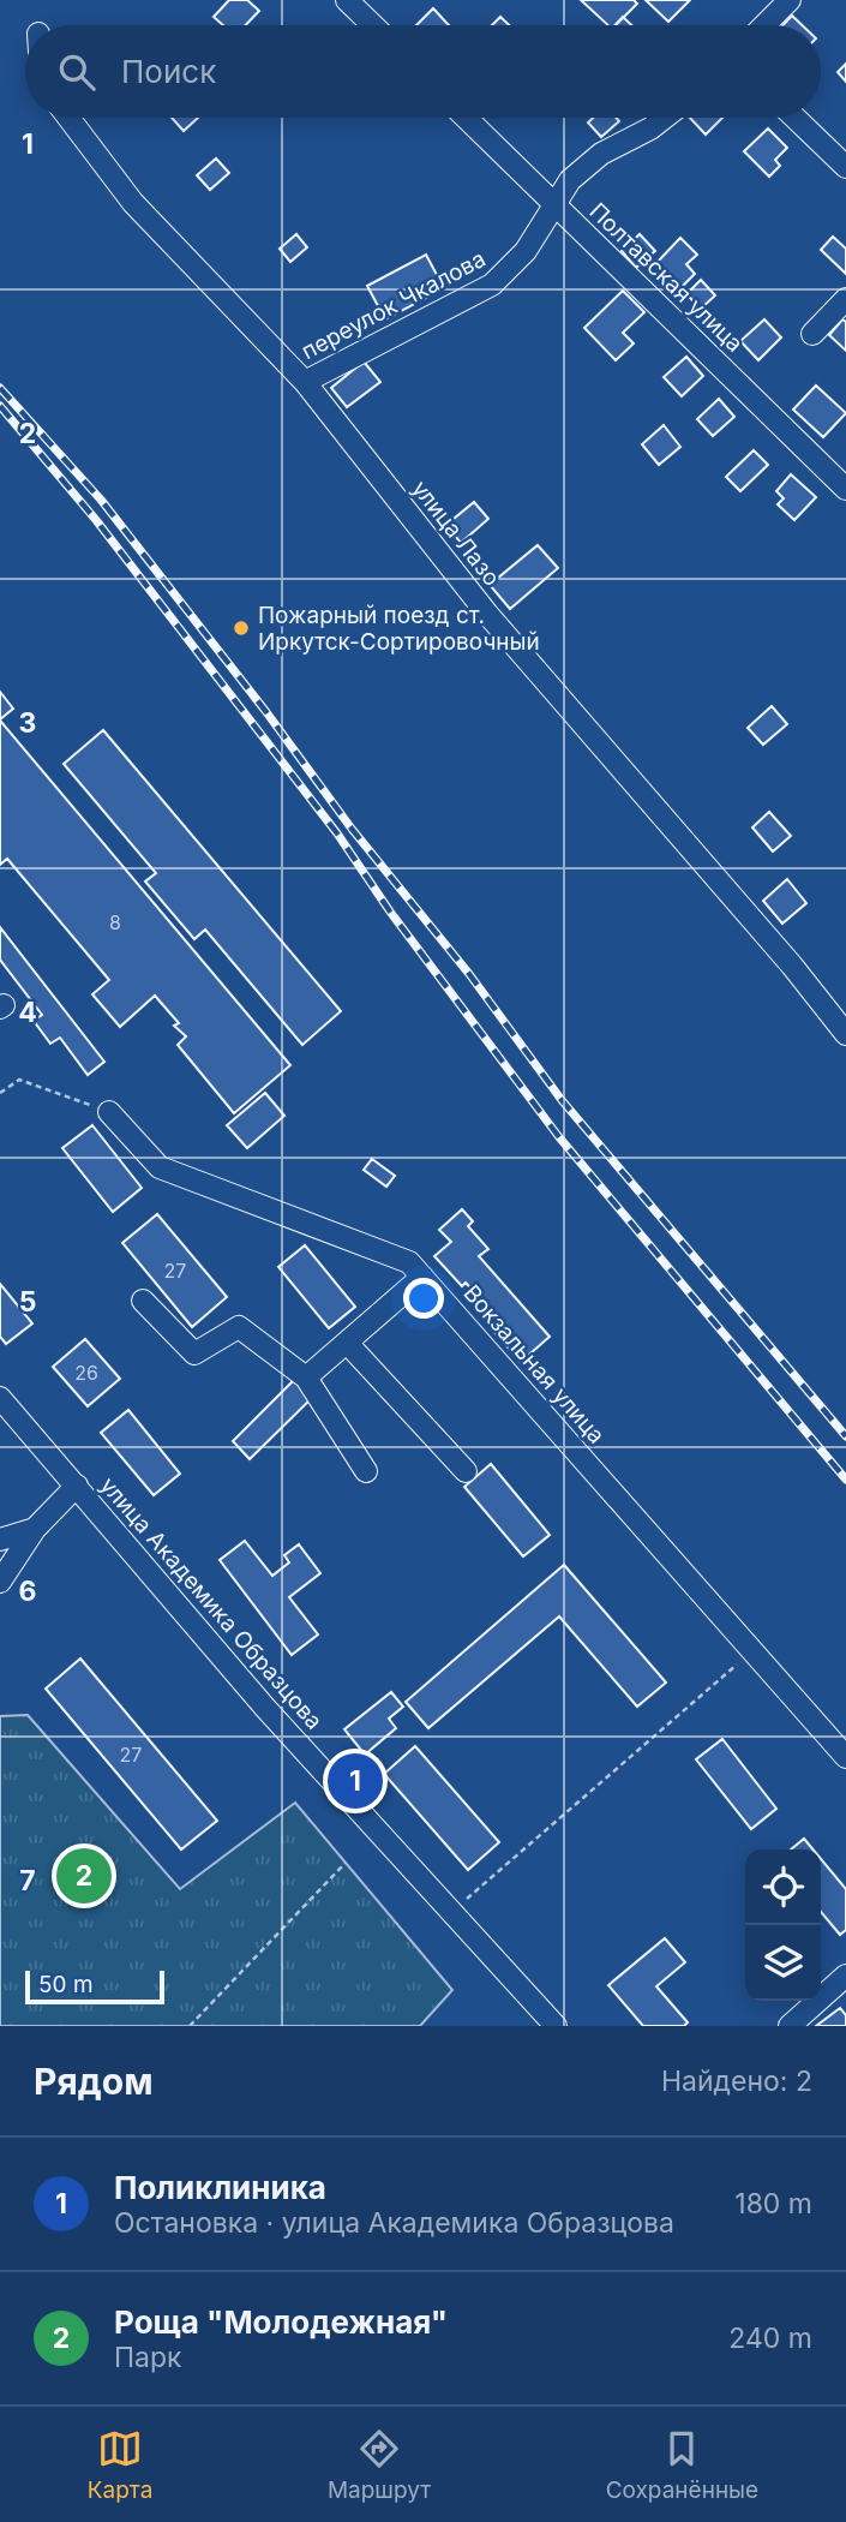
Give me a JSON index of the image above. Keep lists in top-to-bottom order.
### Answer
{
  "streets": {
    "street": [
      "Полтавская улица",
      "переулок Чкалова",
      "улица Лазо",
      "Вокзальная улица",
      "улица Академика Образцова"
    ]
  },
  "crossings": [
    ["Полтавская улица", "переулок Чкалова"],
    ["переулок Чкалова", "улица Лазо"]
  ],
  "places": ["Пожарный поезд ст. Иркутск-Сортировочный"],
  "house_numbers": [
    "8",
    "27",
    "26",
    "27"
  ],
  "scale_bar": "50 m",
  "page": {
    "search": "Поиск",
    "pins": ["1", "2"],
    "scale": "50 m",
    "heading": ["Рядом", "Найдено: 2"],
    "list": [
      {
        "mark": "1",
        "name": "Поликлиника",
        "note": "Остановка · улица Академика Образцова",
        "value": "180 m"
      },
      {
        "mark": "2",
        "name": "Роща \"Молодежная\"",
        "note": "Парк",
        "value": "240 m"
      }
    ],
    "nav": ["Карта", "Маршрут", "Сохранённые"]
  },
  "grid": {
    "rows": [
      "1",
      "2",
      "3",
      "4",
      "5",
      "6",
      "7"
    ]
  }
}
